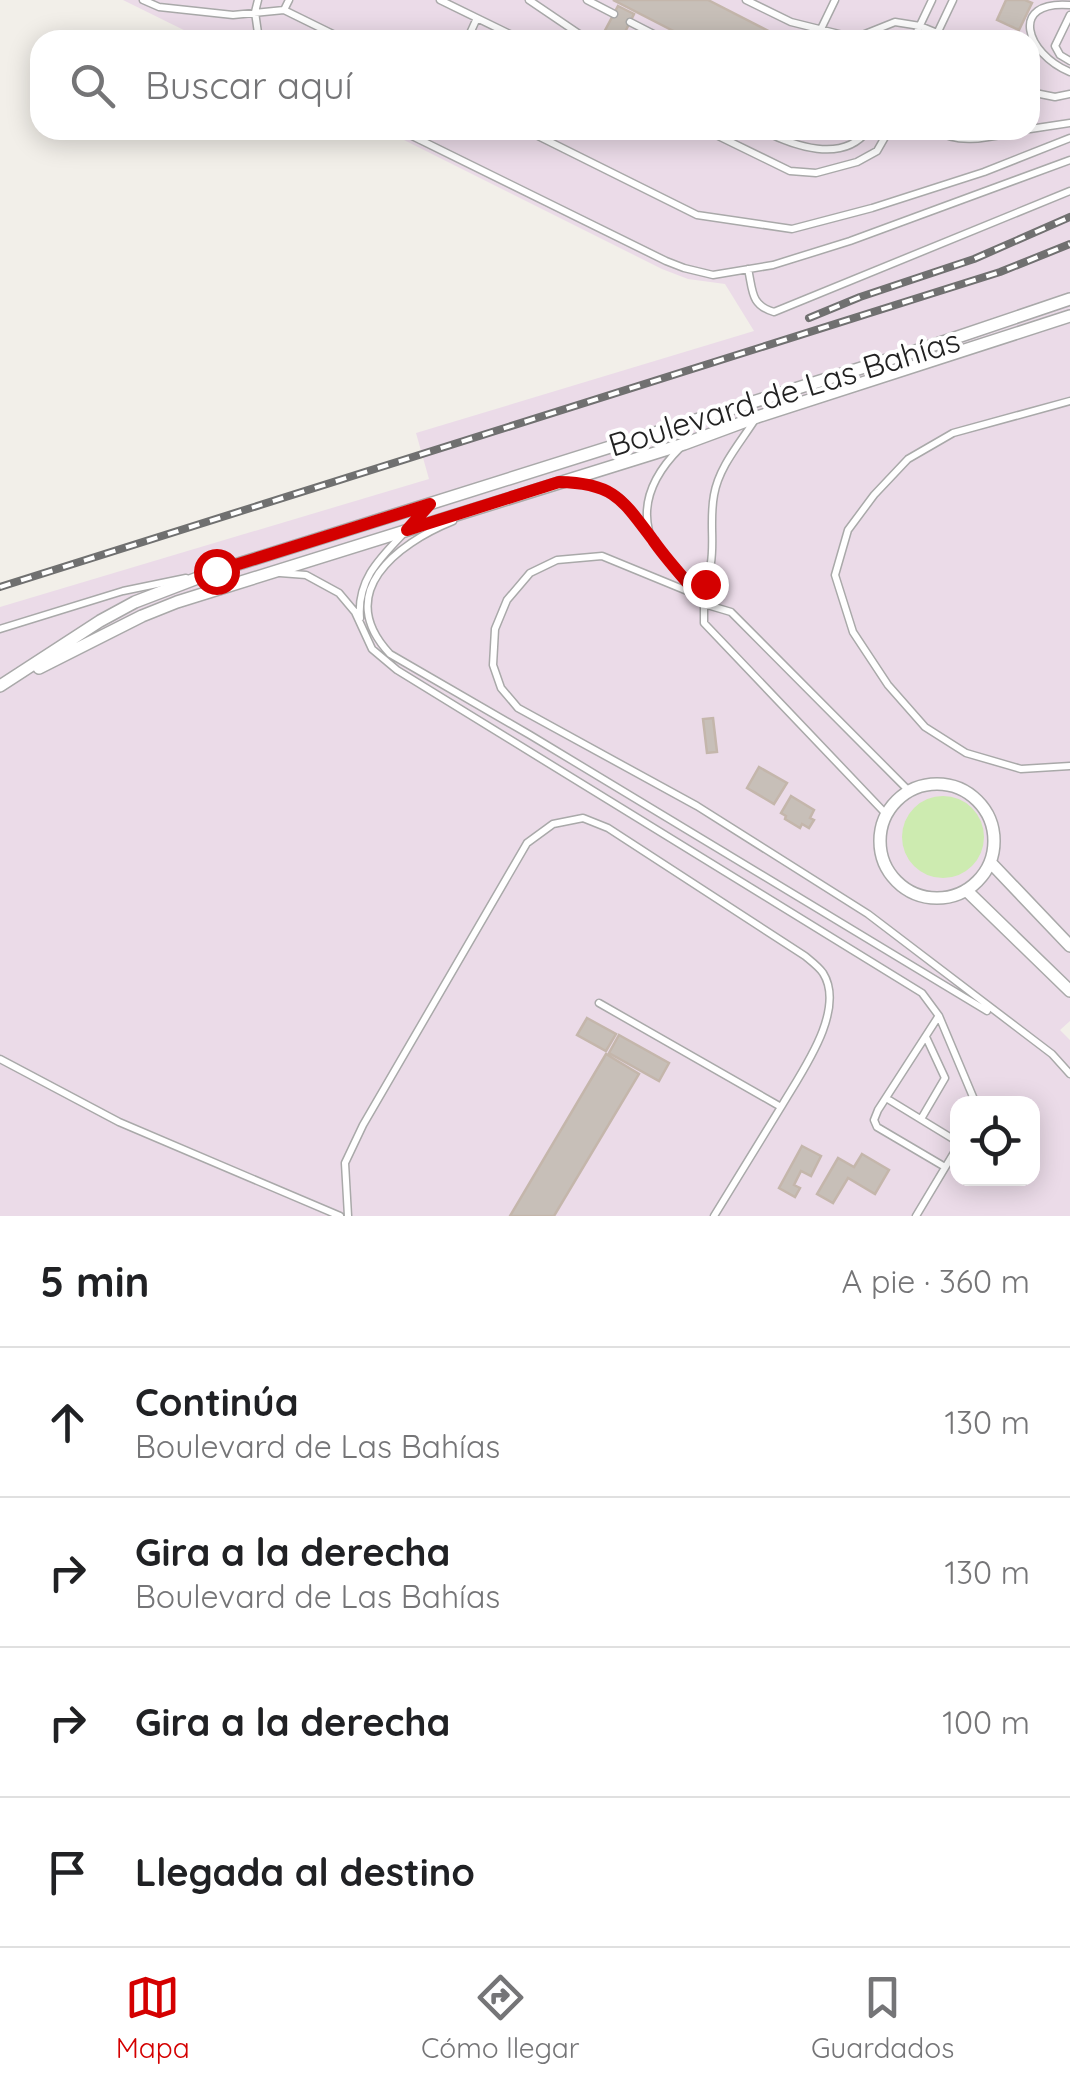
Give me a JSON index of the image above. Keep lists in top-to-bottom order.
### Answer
{
  "streets": {
    "street": ["Boulevard de Las Bahías"]
  },
  "page": {
    "search": "Buscar aquí",
    "heading": ["5 min", "A pie · 360 m"],
    "list": [
      ["Continúa", "Boulevard de Las Bahías", "130 m"],
      ["Gira a la derecha", "Boulevard de Las Bahías", "130 m"],
      ["Gira a la derecha", "100 m"],
      "Llegada al destino"
    ],
    "nav": ["Mapa", "Cómo llegar", "Guardados"]
  }
}
